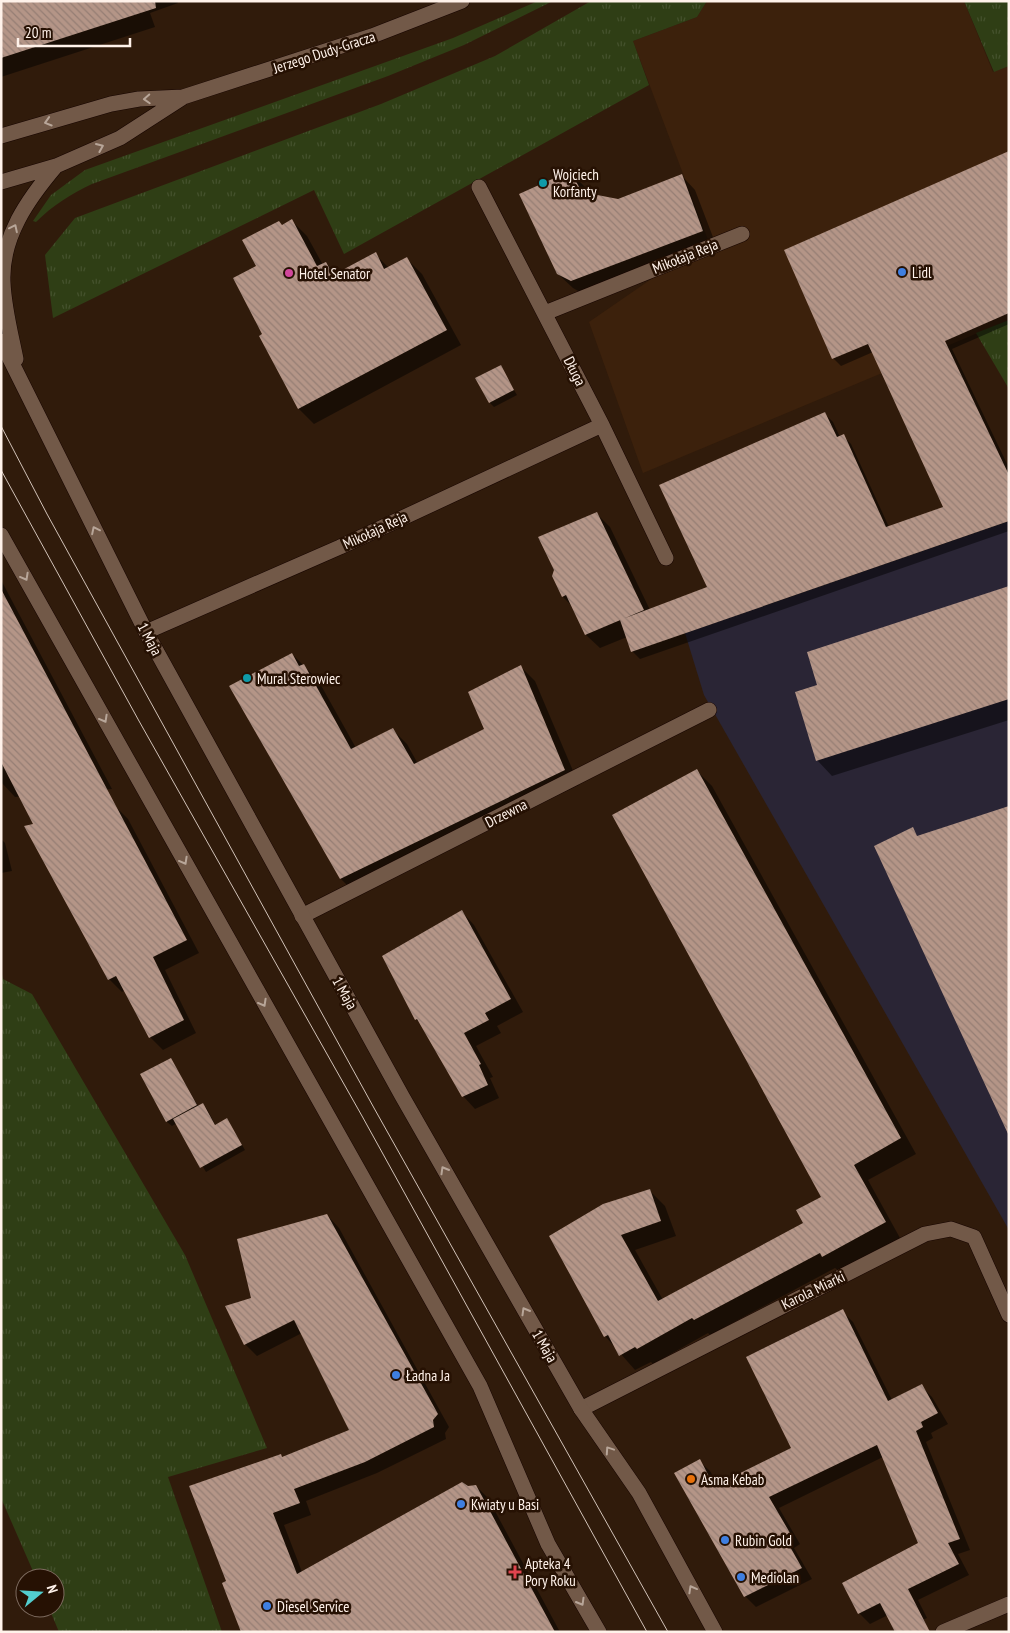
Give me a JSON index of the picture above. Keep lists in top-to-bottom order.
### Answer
{
  "streets": {
    "street": [
      "Jerzego Dudy-Gracza",
      "Mikołaja Reja",
      "Długa",
      "1 Maja",
      "Drzewna",
      "Karola Miarki"
    ]
  },
  "crossings": [
    ["Mikołaja Reja", "Długa"],
    ["Mikołaja Reja", "1 Maja"],
    ["1 Maja", "Drzewna"],
    ["1 Maja", "Karola Miarki"]
  ],
  "places": {
    "other": [
      "Wojciech Korfanty",
      "Lidl",
      "Hotel Senator",
      "Mural Sterowiec",
      "Ładna Ja",
      "Asma Kebab",
      "Kwiaty u Basi",
      "Rubin Gold",
      "Mediolan",
      "Diesel Service"
    ],
    "health": ["Apteka 4 Pory Roku"]
  },
  "scale_bar": "20 m",
  "north": "right"
}
